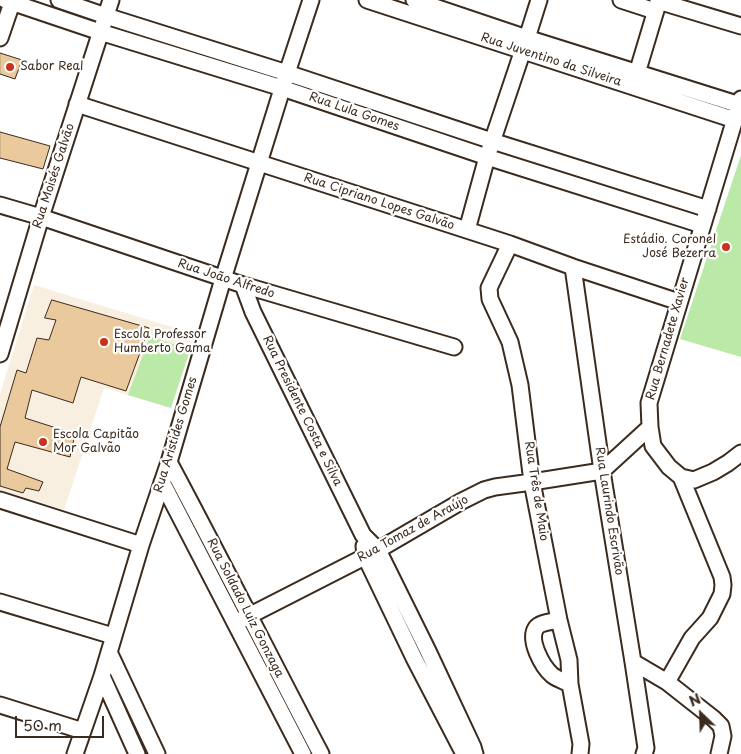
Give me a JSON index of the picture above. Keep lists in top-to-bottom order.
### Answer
{
  "streets": {
    "street": [
      "Rua Juventino da Silveira",
      "Rua Lula Gomes",
      "Rua Moisés Galvão",
      "Rua Cipriano Lopes Galvão",
      "Rua João Alfredo",
      "Rua Bernadete Xavier",
      "Rua Presidente Costa e Silva",
      "Rua Aristides Gomes",
      "Rua Três de Maio",
      "Rua Laurindo Escrivão",
      "Rua Tomaz de Araújo",
      "Rua Soldado Luiz Gonzaga"
    ]
  },
  "crossings": [
    ["Rua Juventino da Silveira", "Rua Bernadete Xavier"],
    ["Rua Lula Gomes", "Rua Moisés Galvão"],
    ["Rua Lula Gomes", "Rua Bernadete Xavier"],
    ["Rua Lula Gomes", "Rua Aristides Gomes"],
    ["Rua Moisés Galvão", "Rua Cipriano Lopes Galvão"],
    ["Rua Moisés Galvão", "Rua João Alfredo"],
    ["Rua Cipriano Lopes Galvão", "Rua Bernadete Xavier"],
    ["Rua Cipriano Lopes Galvão", "Rua Aristides Gomes"],
    ["Rua Cipriano Lopes Galvão", "Rua Três de Maio"],
    ["Rua Cipriano Lopes Galvão", "Rua Laurindo Escrivão"],
    ["Rua João Alfredo", "Rua Presidente Costa e Silva"],
    ["Rua João Alfredo", "Rua Aristides Gomes"],
    ["Rua Presidente Costa e Silva", "Rua Tomaz de Araújo"],
    ["Rua Aristides Gomes", "Rua Soldado Luiz Gonzaga"],
    ["Rua Três de Maio", "Rua Tomaz de Araújo"],
    ["Rua Laurindo Escrivão", "Rua Tomaz de Araújo"],
    ["Rua Tomaz de Araújo", "Rua Soldado Luiz Gonzaga"]
  ],
  "places": [
    "Sabor Real",
    "Estádio. Coronel José Bezerra",
    "Escola Professor Humberto Gama",
    "Escola Capitão Mor Galvão"
  ],
  "scale_bar": "50 m",
  "north": "top left"
}
